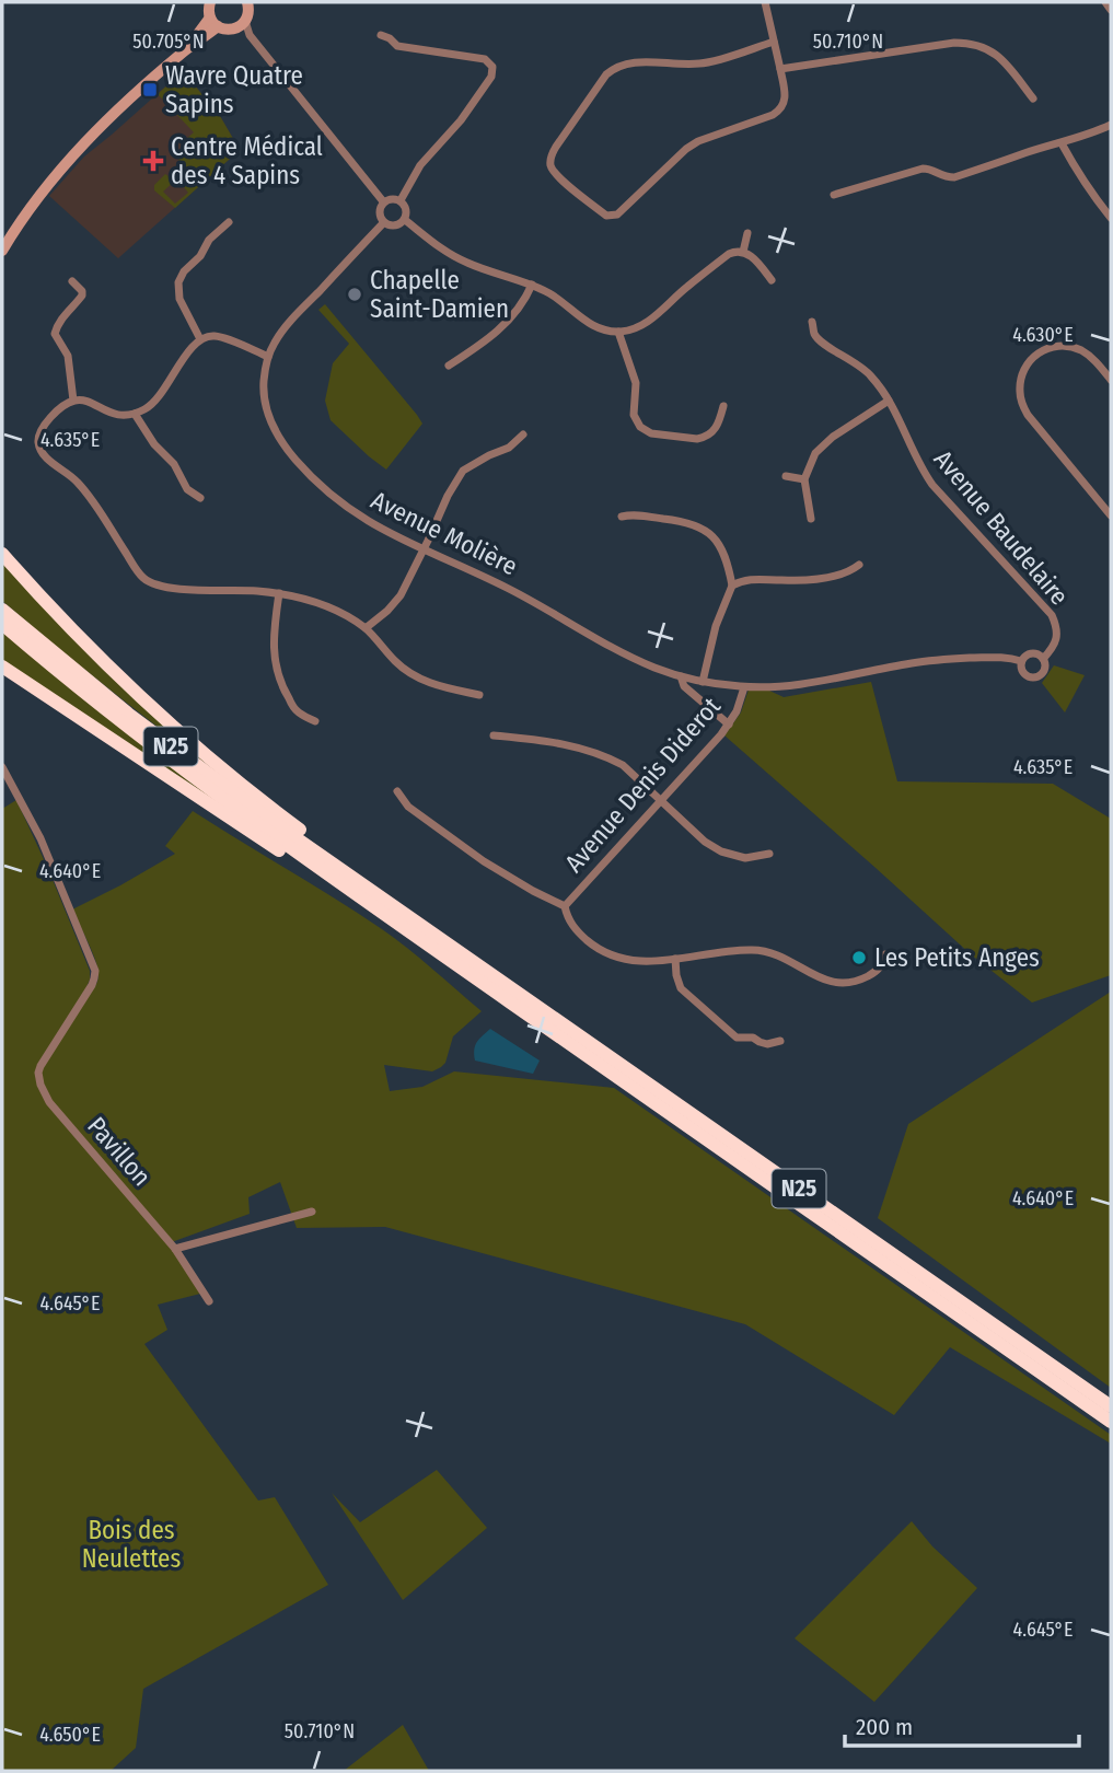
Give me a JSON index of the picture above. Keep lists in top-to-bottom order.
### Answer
{
  "streets": {
    "highway": ["N25"],
    "street": [
      "Avenue Baudelaire",
      "Avenue Molière",
      "Avenue Denis Diderot",
      "Pavillon"
    ]
  },
  "crossings": [
    ["Avenue Baudelaire", "Avenue Molière"],
    ["Avenue Molière", "Avenue Denis Diderot"]
  ],
  "parks": ["Bois des Neulettes"],
  "places": {
    "transit": ["Wavre Quatre Sapins"],
    "health": ["Centre Médical des 4 Sapins"],
    "other": ["Chapelle Saint-Damien", "Les Petits Anges"]
  },
  "scale_bar": "200 m",
  "coordinates": [
    "50.705°N",
    "50.710°N",
    "4.630°E",
    "4.635°E",
    "4.640°E",
    "4.645°E",
    "4.650°E"
  ]
}
